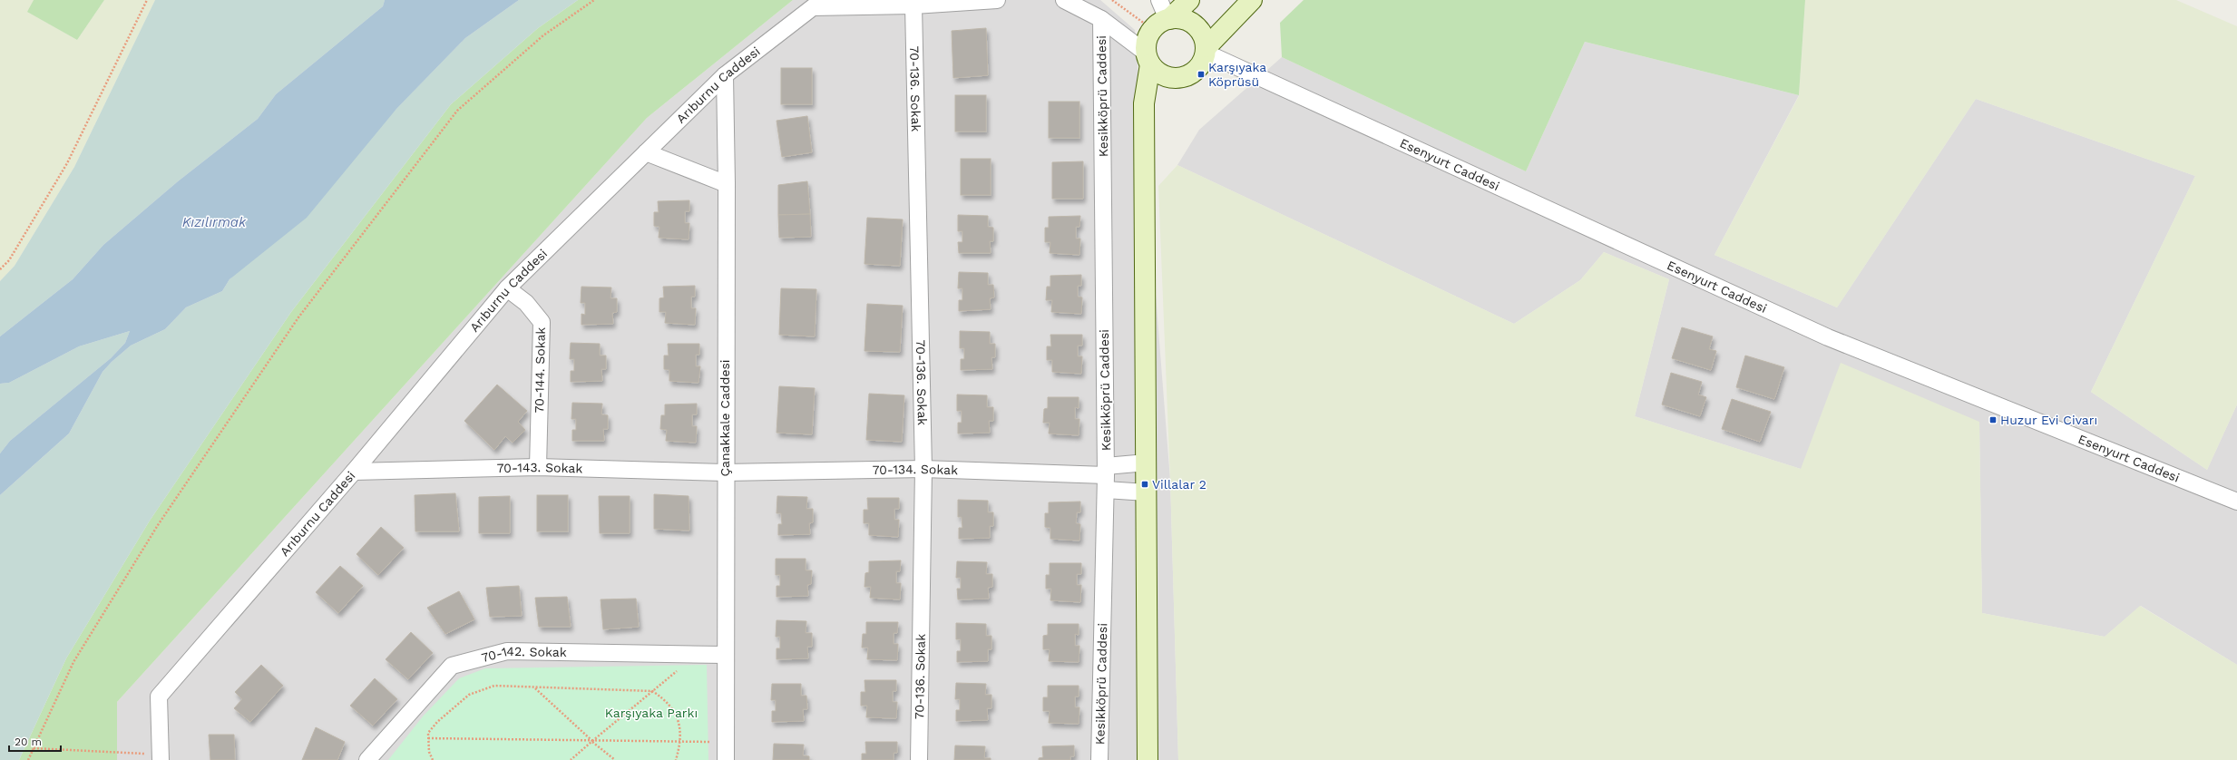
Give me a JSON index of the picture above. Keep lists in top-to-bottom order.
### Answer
{
  "streets": {
    "street": [
      "Arıburnu Caddesi",
      "70-136. Sokak",
      "Kesikköprü Caddesi",
      "Esenyurt Caddesi",
      "70-144. Sokak",
      "Çanakkale Caddesi",
      "70-143. Sokak",
      "70-134. Sokak",
      "70-142. Sokak"
    ]
  },
  "crossings": [
    ["Arıburnu Caddesi", "70-136. Sokak"],
    ["Arıburnu Caddesi", "70-144. Sokak"],
    ["Arıburnu Caddesi", "Çanakkale Caddesi"],
    ["Arıburnu Caddesi", "70-143. Sokak"],
    ["70-136. Sokak", "70-134. Sokak"],
    ["Kesikköprü Caddesi", "70-134. Sokak"],
    ["70-144. Sokak", "70-143. Sokak"],
    ["Çanakkale Caddesi", "70-143. Sokak"],
    ["Çanakkale Caddesi", "70-134. Sokak"],
    ["Çanakkale Caddesi", "70-142. Sokak"],
    ["70-143. Sokak", "70-134. Sokak"]
  ],
  "water": ["Kızılırmak"],
  "parks": ["Karşıyaka Parkı"],
  "places": {
    "transit": ["Karşıyaka Köprüsü", "Huzur Evi Civarı", "Villalar 2"]
  },
  "scale_bar": "20 m"
}
